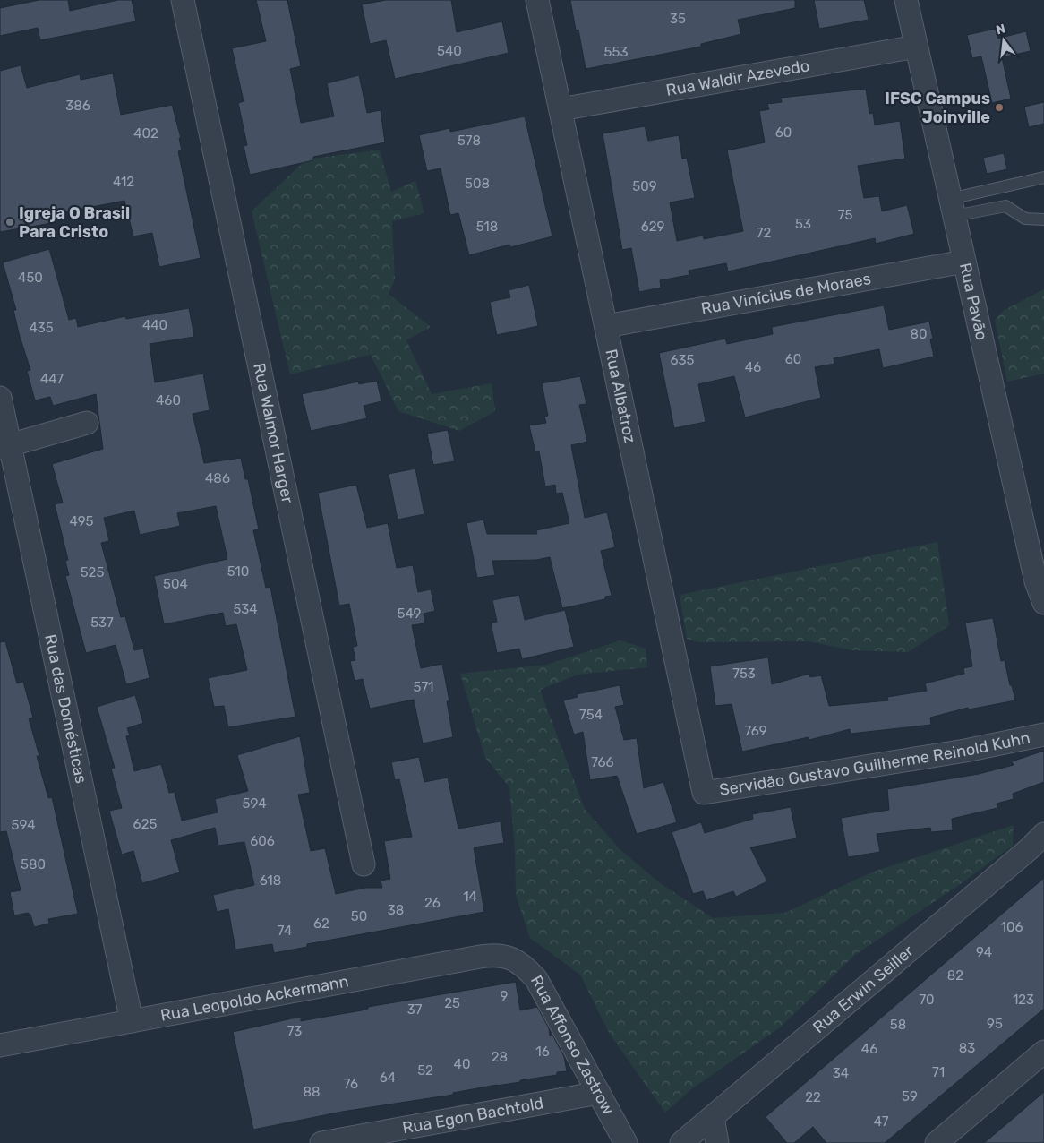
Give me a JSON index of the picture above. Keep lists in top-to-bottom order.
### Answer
{
  "streets": {
    "street": [
      "Rua Waldir Azevedo",
      "Rua Vinícius de Moraes",
      "Rua Pavão",
      "Rua Albatroz",
      "Rua Walmor Harger",
      "Rua das Domésticas",
      "Servidão Gustavo Guilherme Reinold Kuhn",
      "Rua Erwin Seiller",
      "Rua Leopoldo Ackermann",
      "Rua Affonso Zastrow",
      "Rua Egon Bachtold"
    ]
  },
  "crossings": [
    ["Rua Waldir Azevedo", "Rua Pavão"],
    ["Rua Waldir Azevedo", "Rua Albatroz"],
    ["Rua Vinícius de Moraes", "Rua Pavão"],
    ["Rua Vinícius de Moraes", "Rua Albatroz"],
    ["Rua Albatroz", "Servidão Gustavo Guilherme Reinold Kuhn"],
    ["Rua das Domésticas", "Rua Leopoldo Ackermann"],
    ["Rua Leopoldo Ackermann", "Rua Affonso Zastrow"],
    ["Rua Affonso Zastrow", "Rua Egon Bachtold"]
  ],
  "places": ["IFSC Campus Joinville", "Igreja O Brasil Para Cristo"],
  "house_numbers": [
    "35",
    "540",
    "553",
    "386",
    "60",
    "402",
    "578",
    "412",
    "508",
    "509",
    "75",
    "53",
    "518",
    "629",
    "72",
    "450",
    "440",
    "435",
    "80",
    "60",
    "635",
    "46",
    "447",
    "460",
    "486",
    "495",
    "510",
    "525",
    "504",
    "534",
    "549",
    "537",
    "753",
    "571",
    "754",
    "769",
    "766",
    "594",
    "625",
    "594",
    "606",
    "580",
    "618",
    "14",
    "26",
    "38",
    "50",
    "62",
    "106",
    "74",
    "94",
    "82",
    "9",
    "70",
    "123",
    "25",
    "37",
    "95",
    "58",
    "73",
    "83",
    "46",
    "16",
    "28",
    "40",
    "52",
    "71",
    "34",
    "64",
    "76",
    "88",
    "59",
    "22",
    "47"
  ],
  "north": "top"
}
